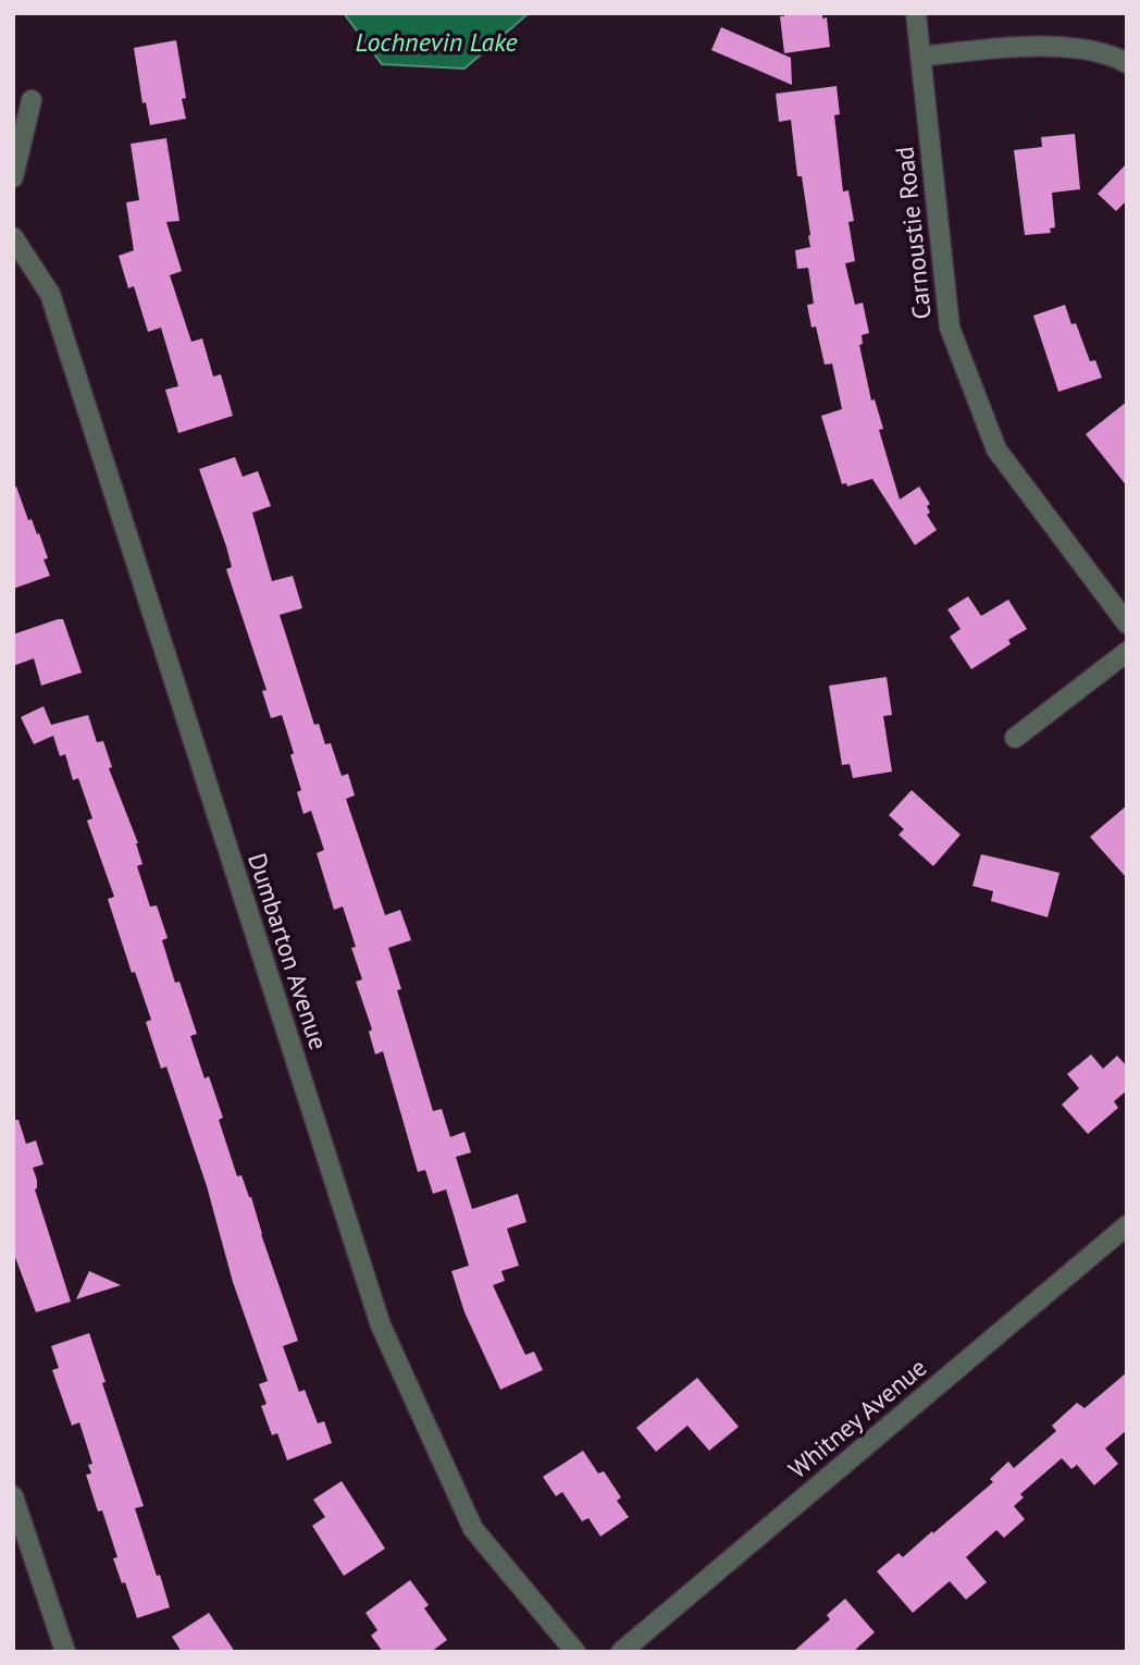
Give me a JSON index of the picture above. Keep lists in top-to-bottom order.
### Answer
{
  "streets": {
    "street": ["Carnoustie Road", "Dumbarton Avenue", "Whitney Avenue"]
  },
  "water": ["Lochnevin Lake"]
}
